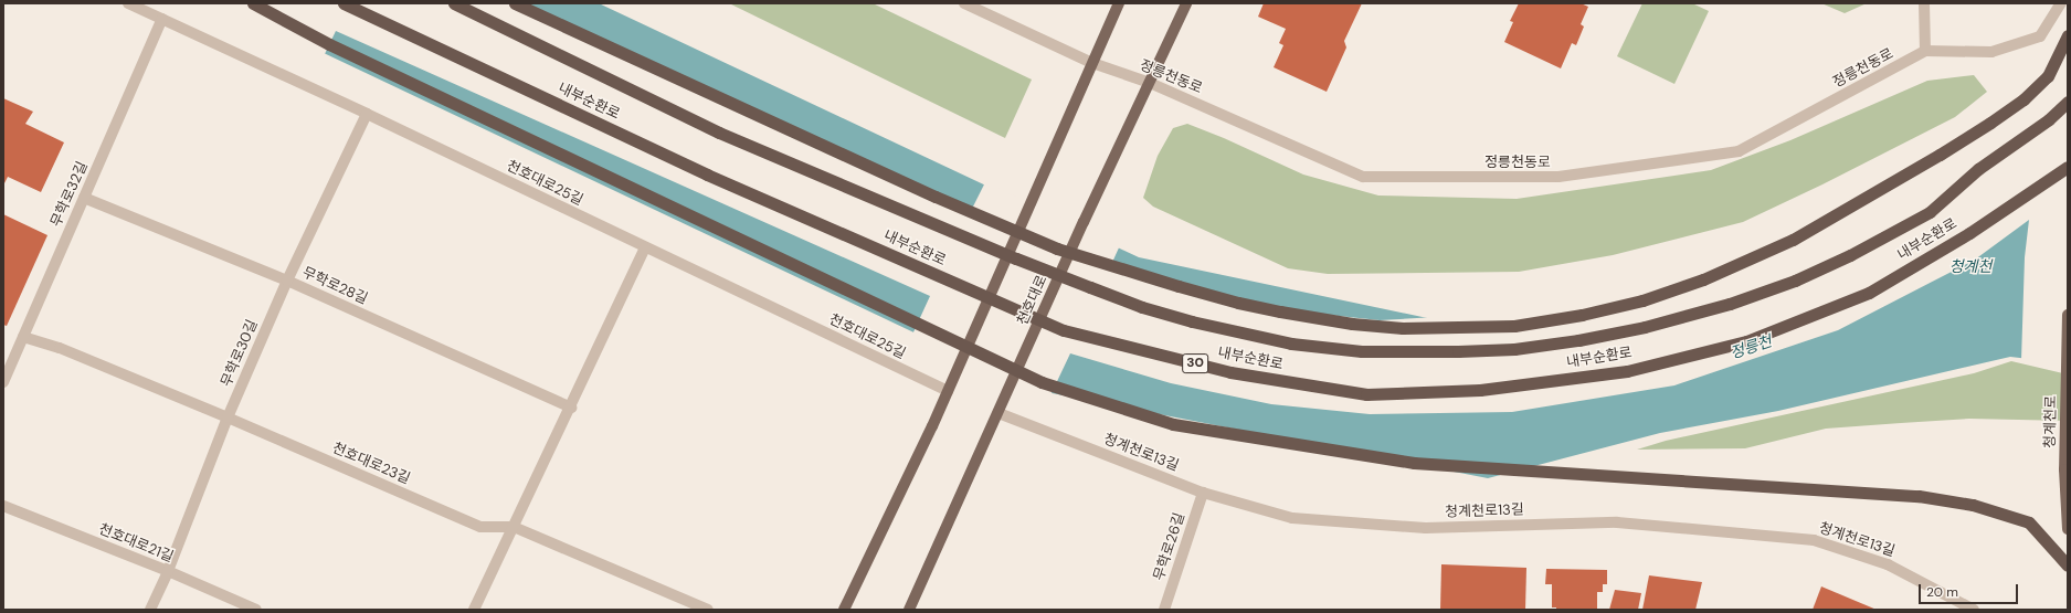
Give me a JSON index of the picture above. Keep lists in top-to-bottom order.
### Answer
{
  "streets": {
    "highway": ["내부순환로", "30"],
    "main road": ["천호대로", "청계천로"],
    "street": [
      "정릉천동로",
      "천호대로25길",
      "무학로32길",
      "무학로28길",
      "무학로30길",
      "청계천로13길",
      "천호대로23길",
      "천호대로21길",
      "무학로26길"
    ]
  },
  "crossings": [
    ["정릉천동로", "천호대로"],
    ["천호대로25길", "무학로32길"],
    ["천호대로25길", "무학로30길"],
    ["무학로32길", "무학로28길"],
    ["무학로32길", "천호대로23길"],
    ["무학로28길", "무학로30길"],
    ["천호대로", "청계천로13길"],
    ["무학로30길", "천호대로23길"],
    ["무학로30길", "천호대로21길"],
    ["청계천로13길", "무학로26길"]
  ],
  "water": ["청계천", "정릉천"],
  "scale_bar": "20 m"
}
